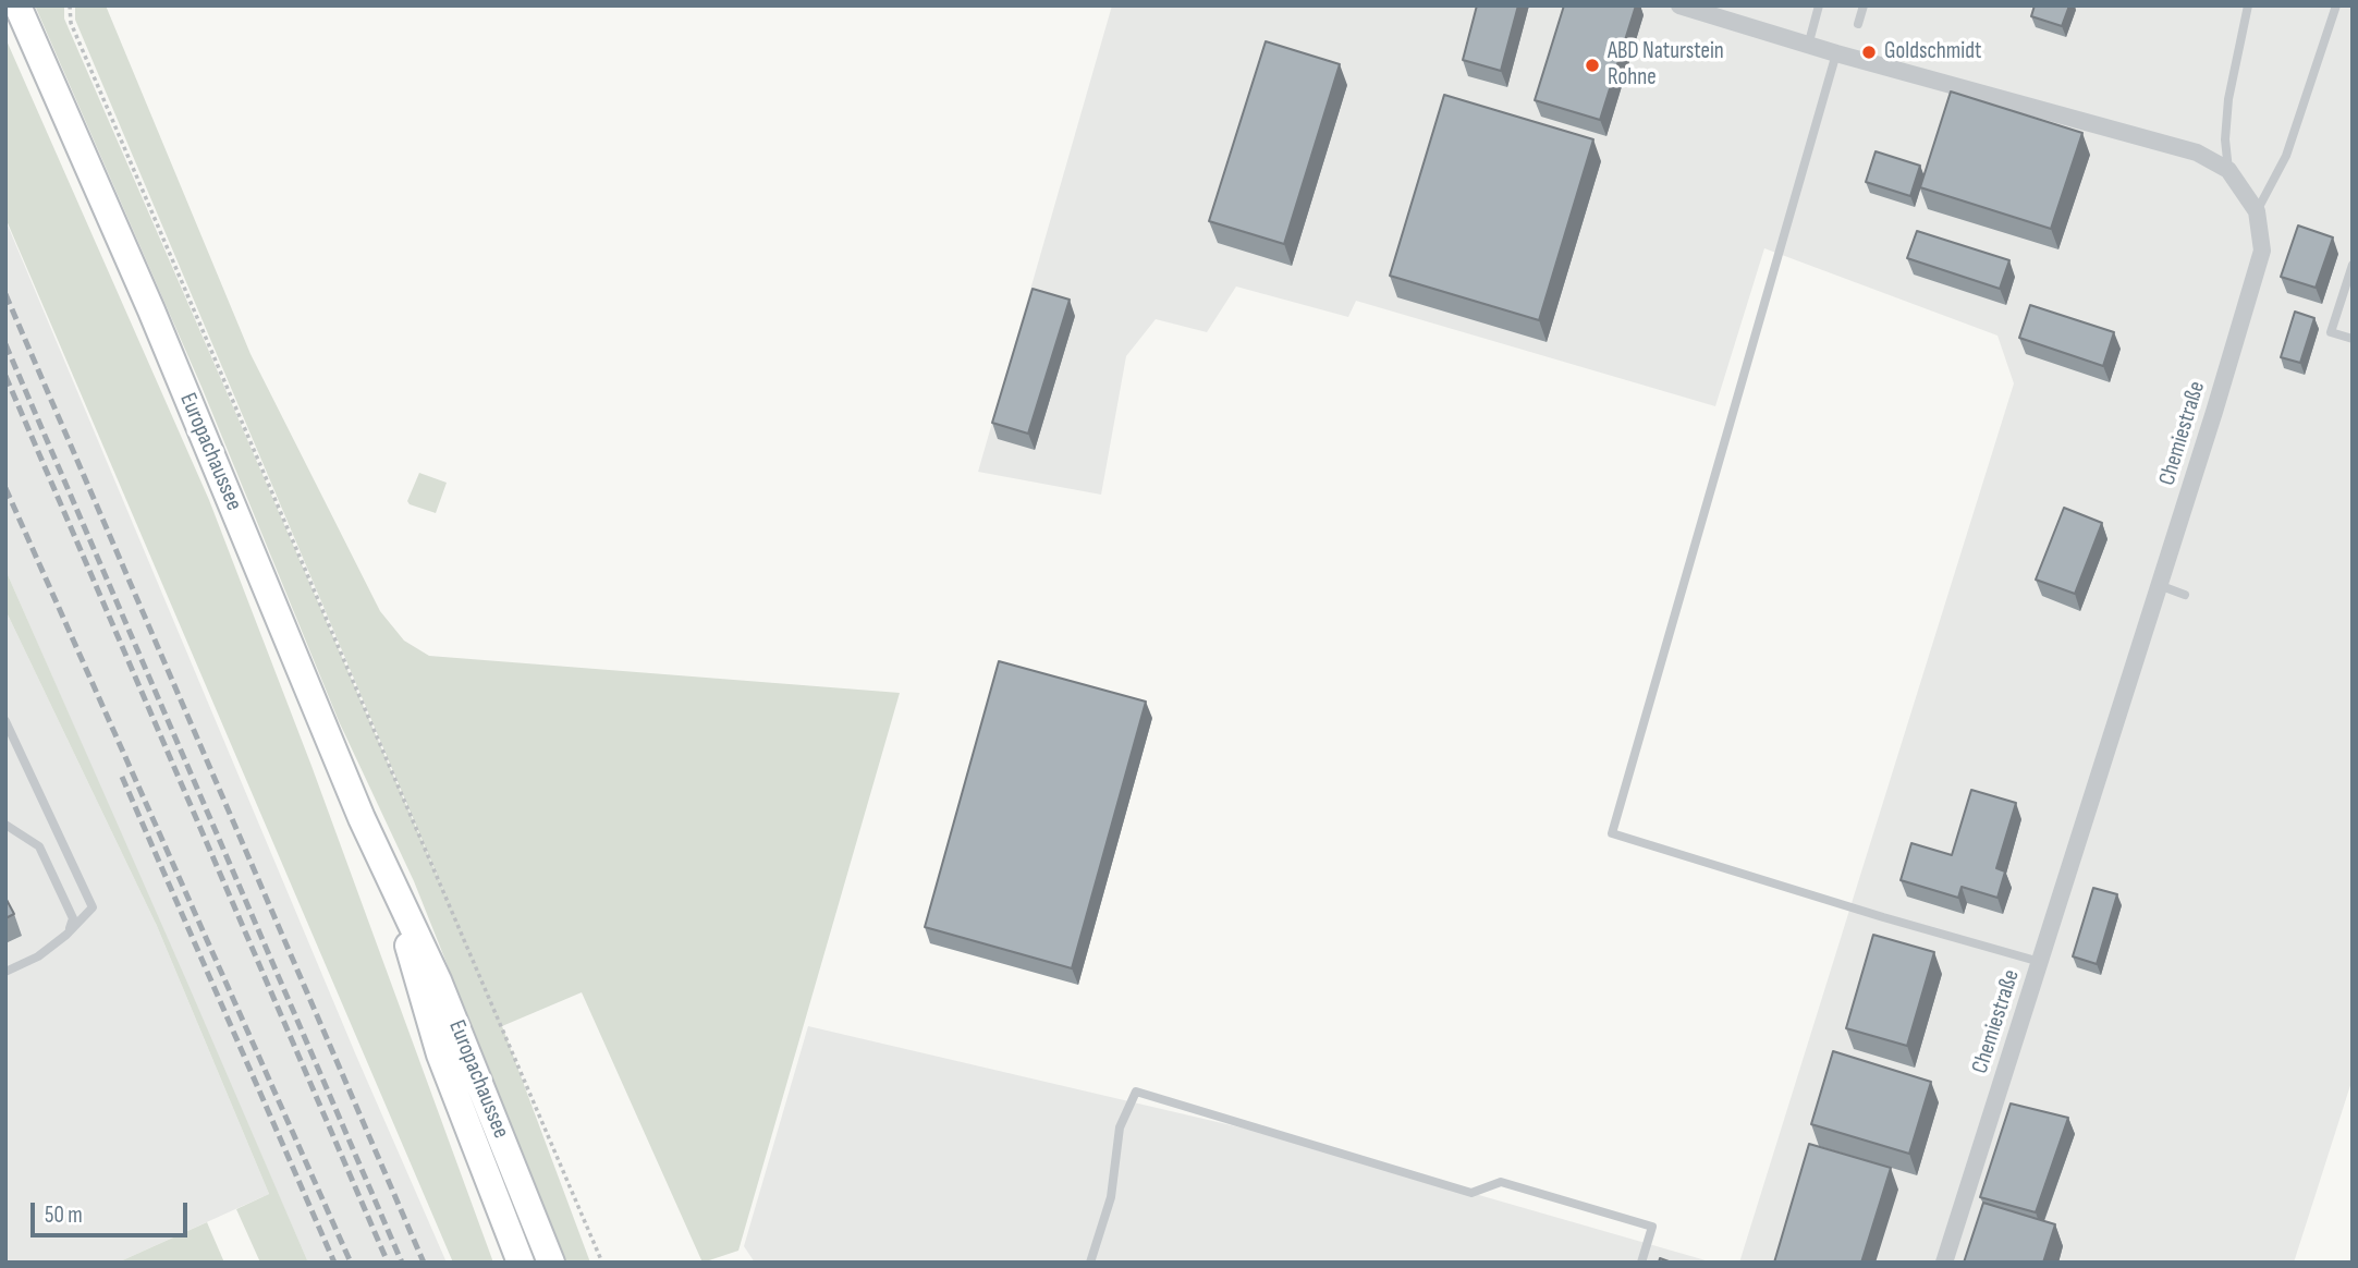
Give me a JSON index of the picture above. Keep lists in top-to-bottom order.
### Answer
{
  "streets": {
    "main road": ["Europachaussee"],
    "street": ["Chemiestraße"]
  },
  "places": ["Goldschmidt", "ABD Naturstein Rohne"],
  "scale_bar": "50 m"
}
